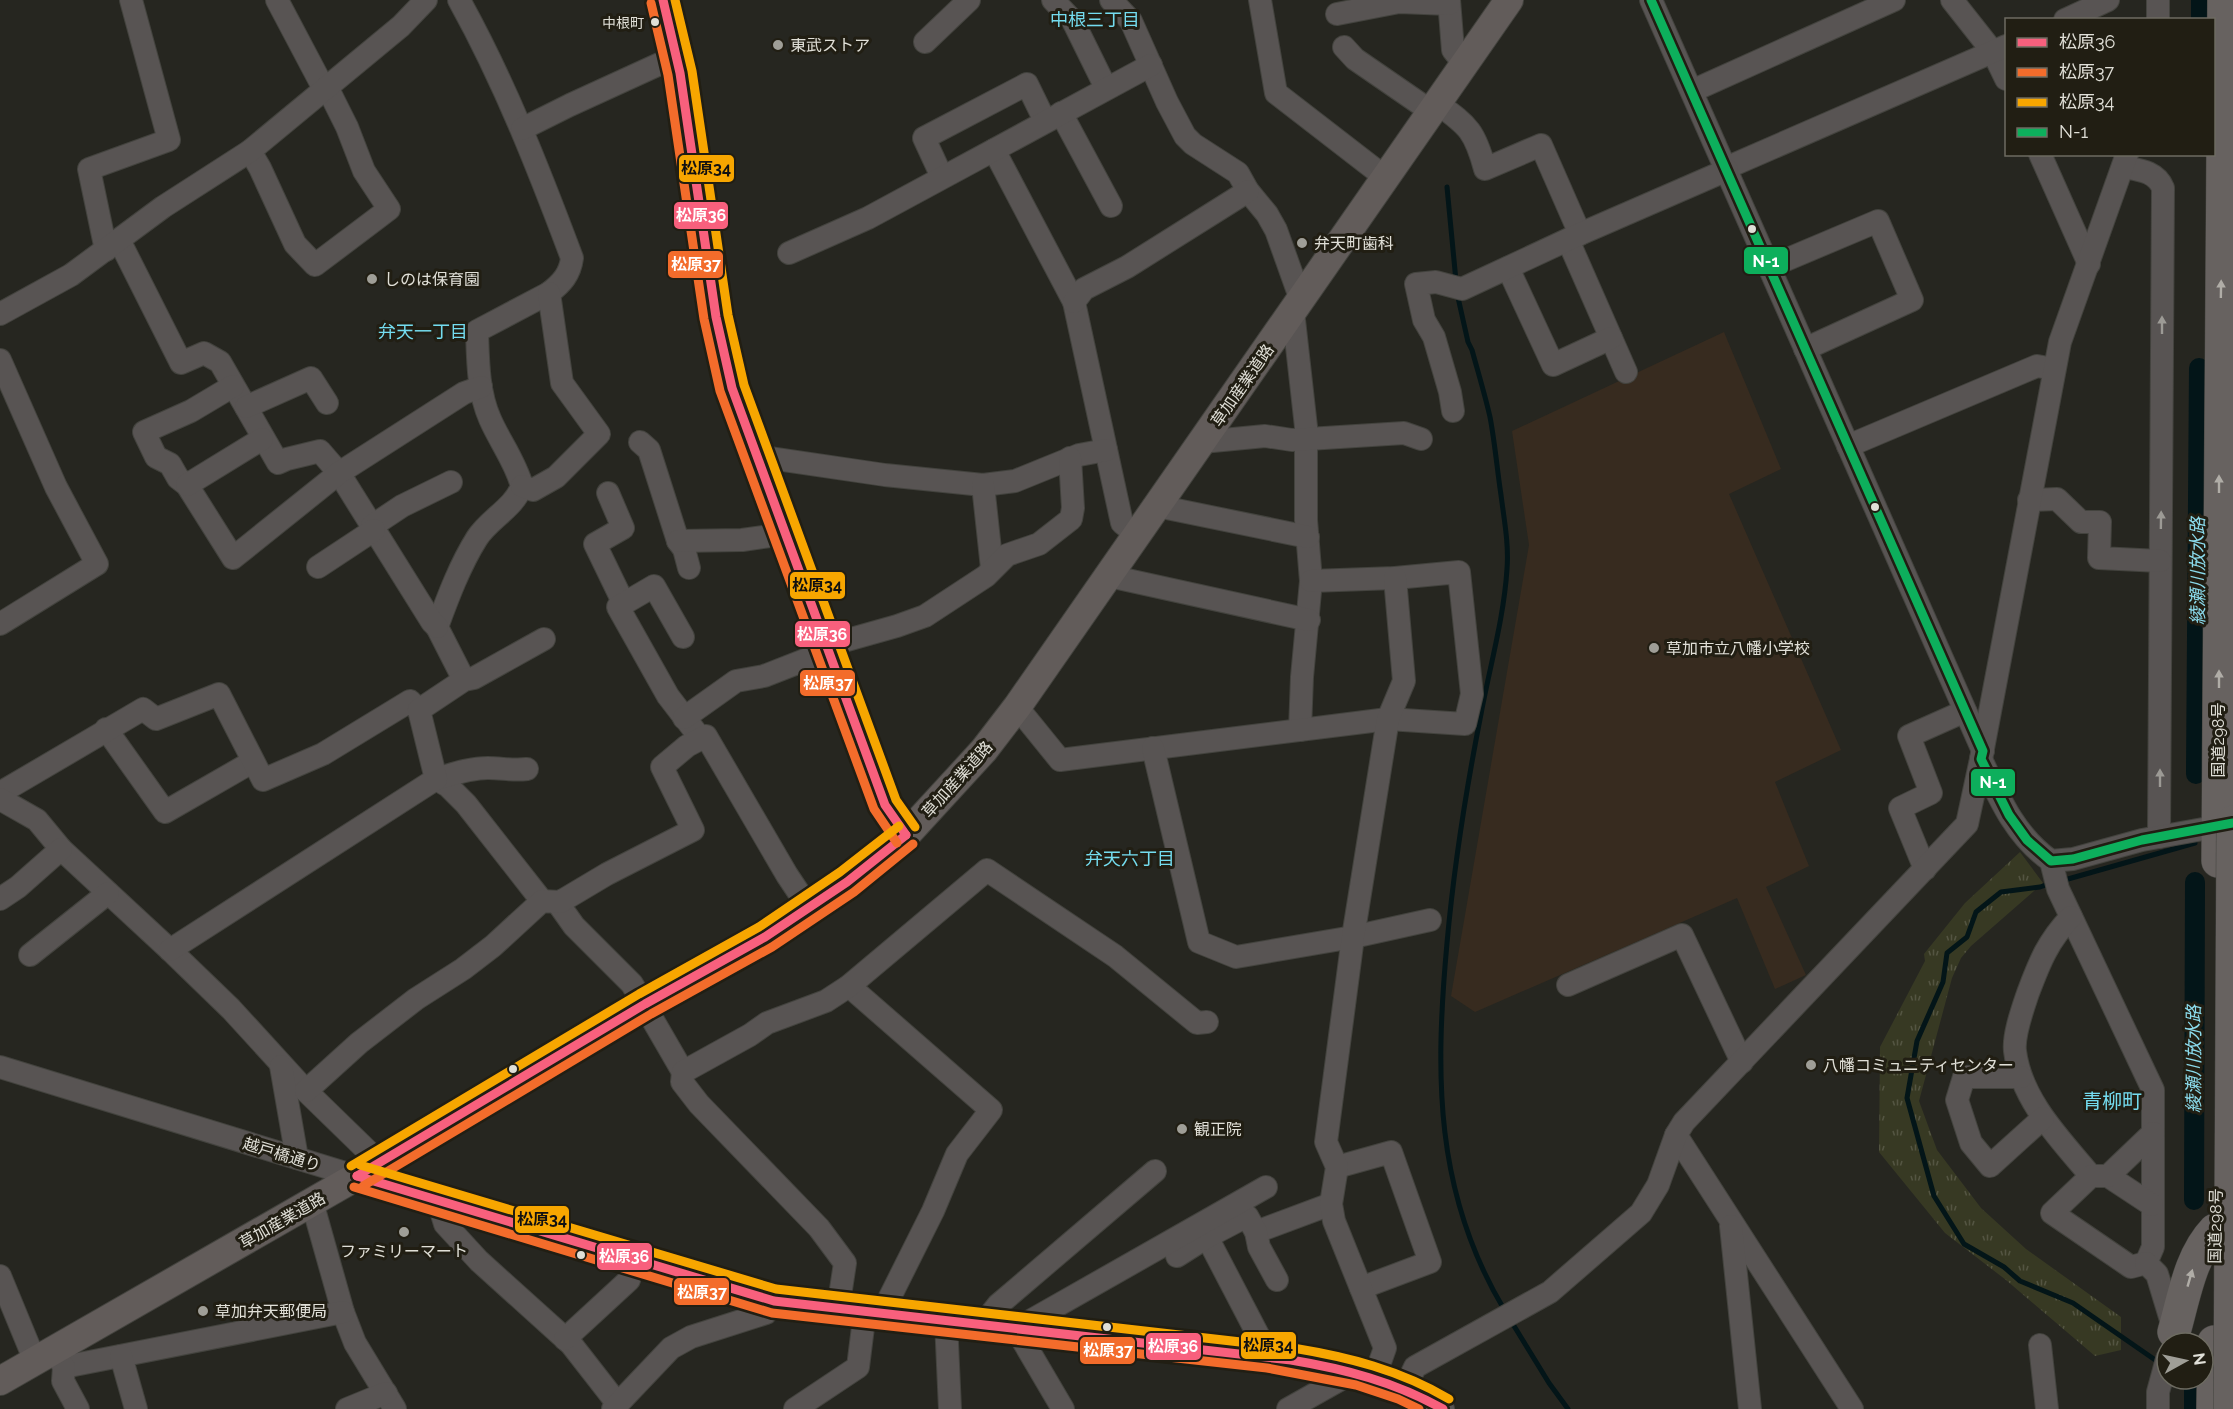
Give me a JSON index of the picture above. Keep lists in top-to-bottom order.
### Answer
{
  "streets": {
    "highway": ["国道298号"],
    "main road": ["草加産業道路"],
    "street": ["越戸橋通り"]
  },
  "crossings": [
    ["草加産業道路", "越戸橋通り"]
  ],
  "one_way": ["国道298号"],
  "districts": [
    "中根三丁目",
    "弁天一丁目",
    "弁天六丁目",
    "青柳町"
  ],
  "water": ["綾瀬川放水路"],
  "places": [
    "中根町",
    "東武ストア",
    "弁天町歯科",
    "しのは保育園",
    "草加市立八幡小学校",
    "八幡コミュニティセンター",
    "観正院",
    "ファミリーマート",
    "草加弁天郵便局"
  ],
  "lines": [
    "transit line 松原36",
    "transit line 松原34",
    "transit line N-1",
    "transit line 松原37"
  ],
  "legend": [
    "松原36",
    "松原37",
    "松原34",
    "N-1"
  ],
  "north": "right"
}
